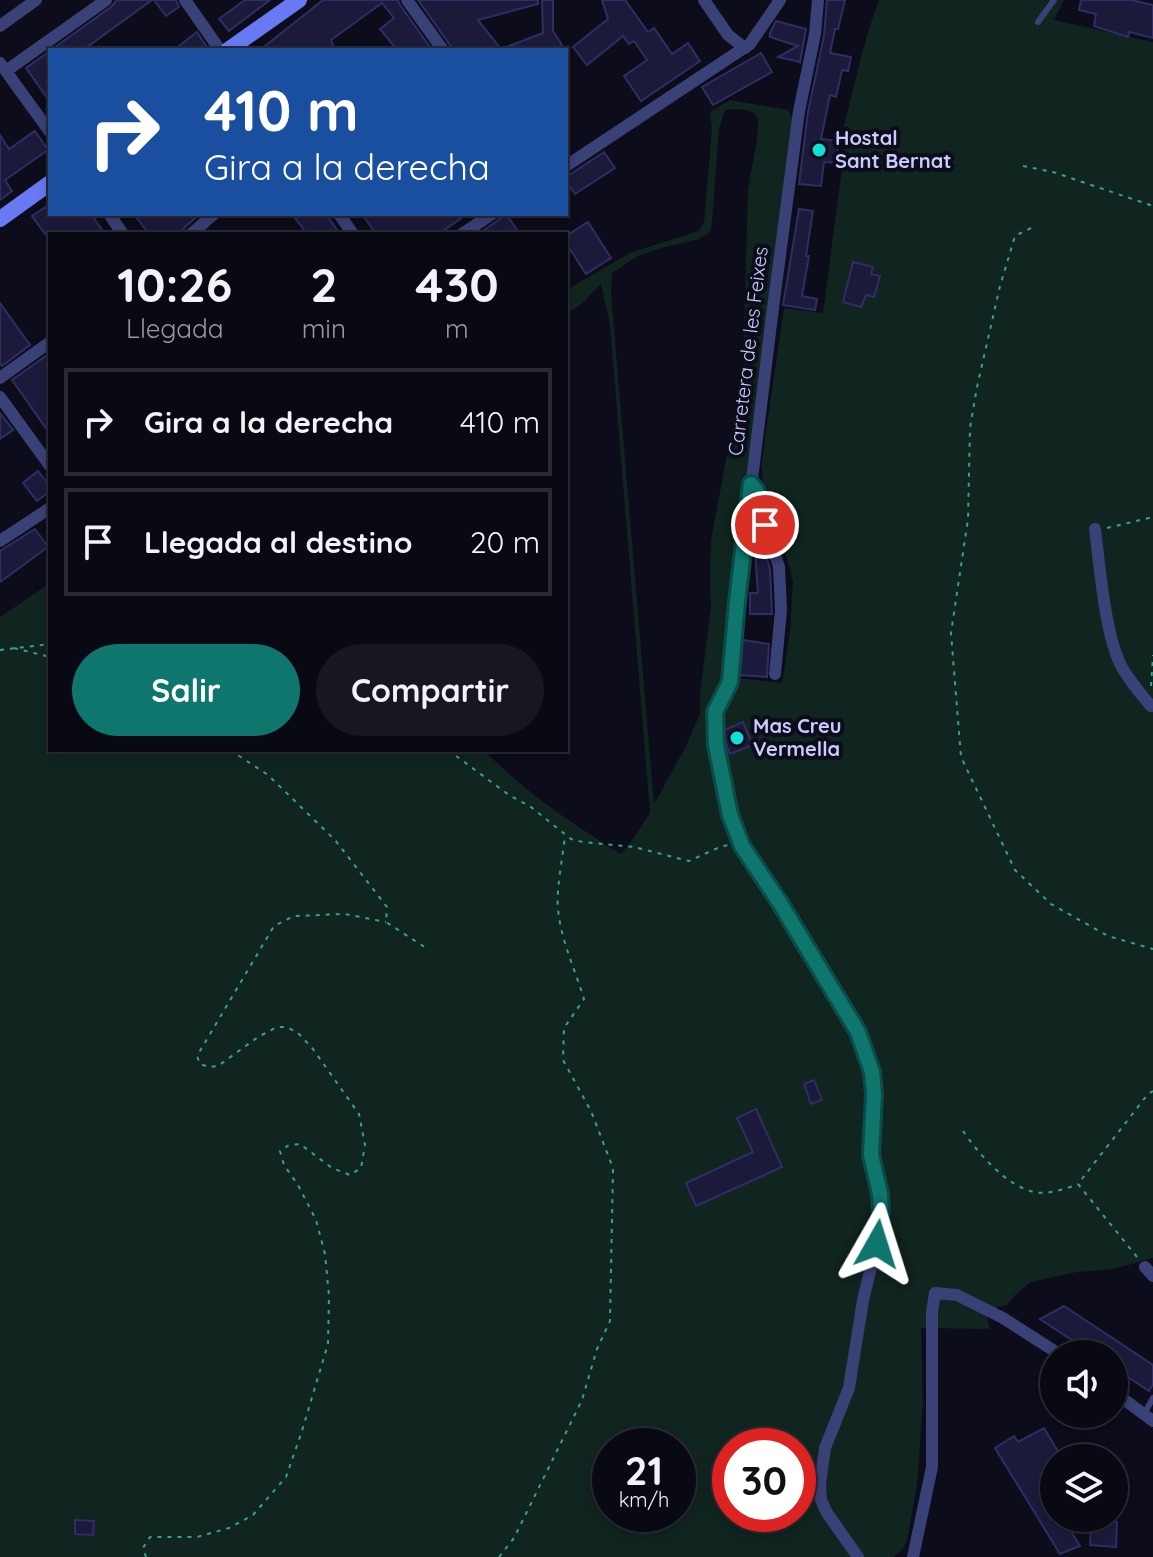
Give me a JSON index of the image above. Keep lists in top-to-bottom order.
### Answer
{
  "streets": {
    "street": ["Carretera de les Feixes"]
  },
  "places": ["Hostal Sant Bernat", "Mas Creu Vermella"],
  "page": {
    "turn": ["410 m", "Gira a la derecha"],
    "eta": [
      "10:26",
      "Llegada",
      "2",
      "min",
      "430",
      "m"
    ],
    "list": [
      {
        "name": "Gira a la derecha",
        "value": "410 m"
      },
      {
        "name": "Llegada al destino",
        "value": "20 m"
      }
    ],
    "buttons": ["Salir", "Compartir"],
    "speed": "21 km/h",
    "limit": "30"
  }
}
